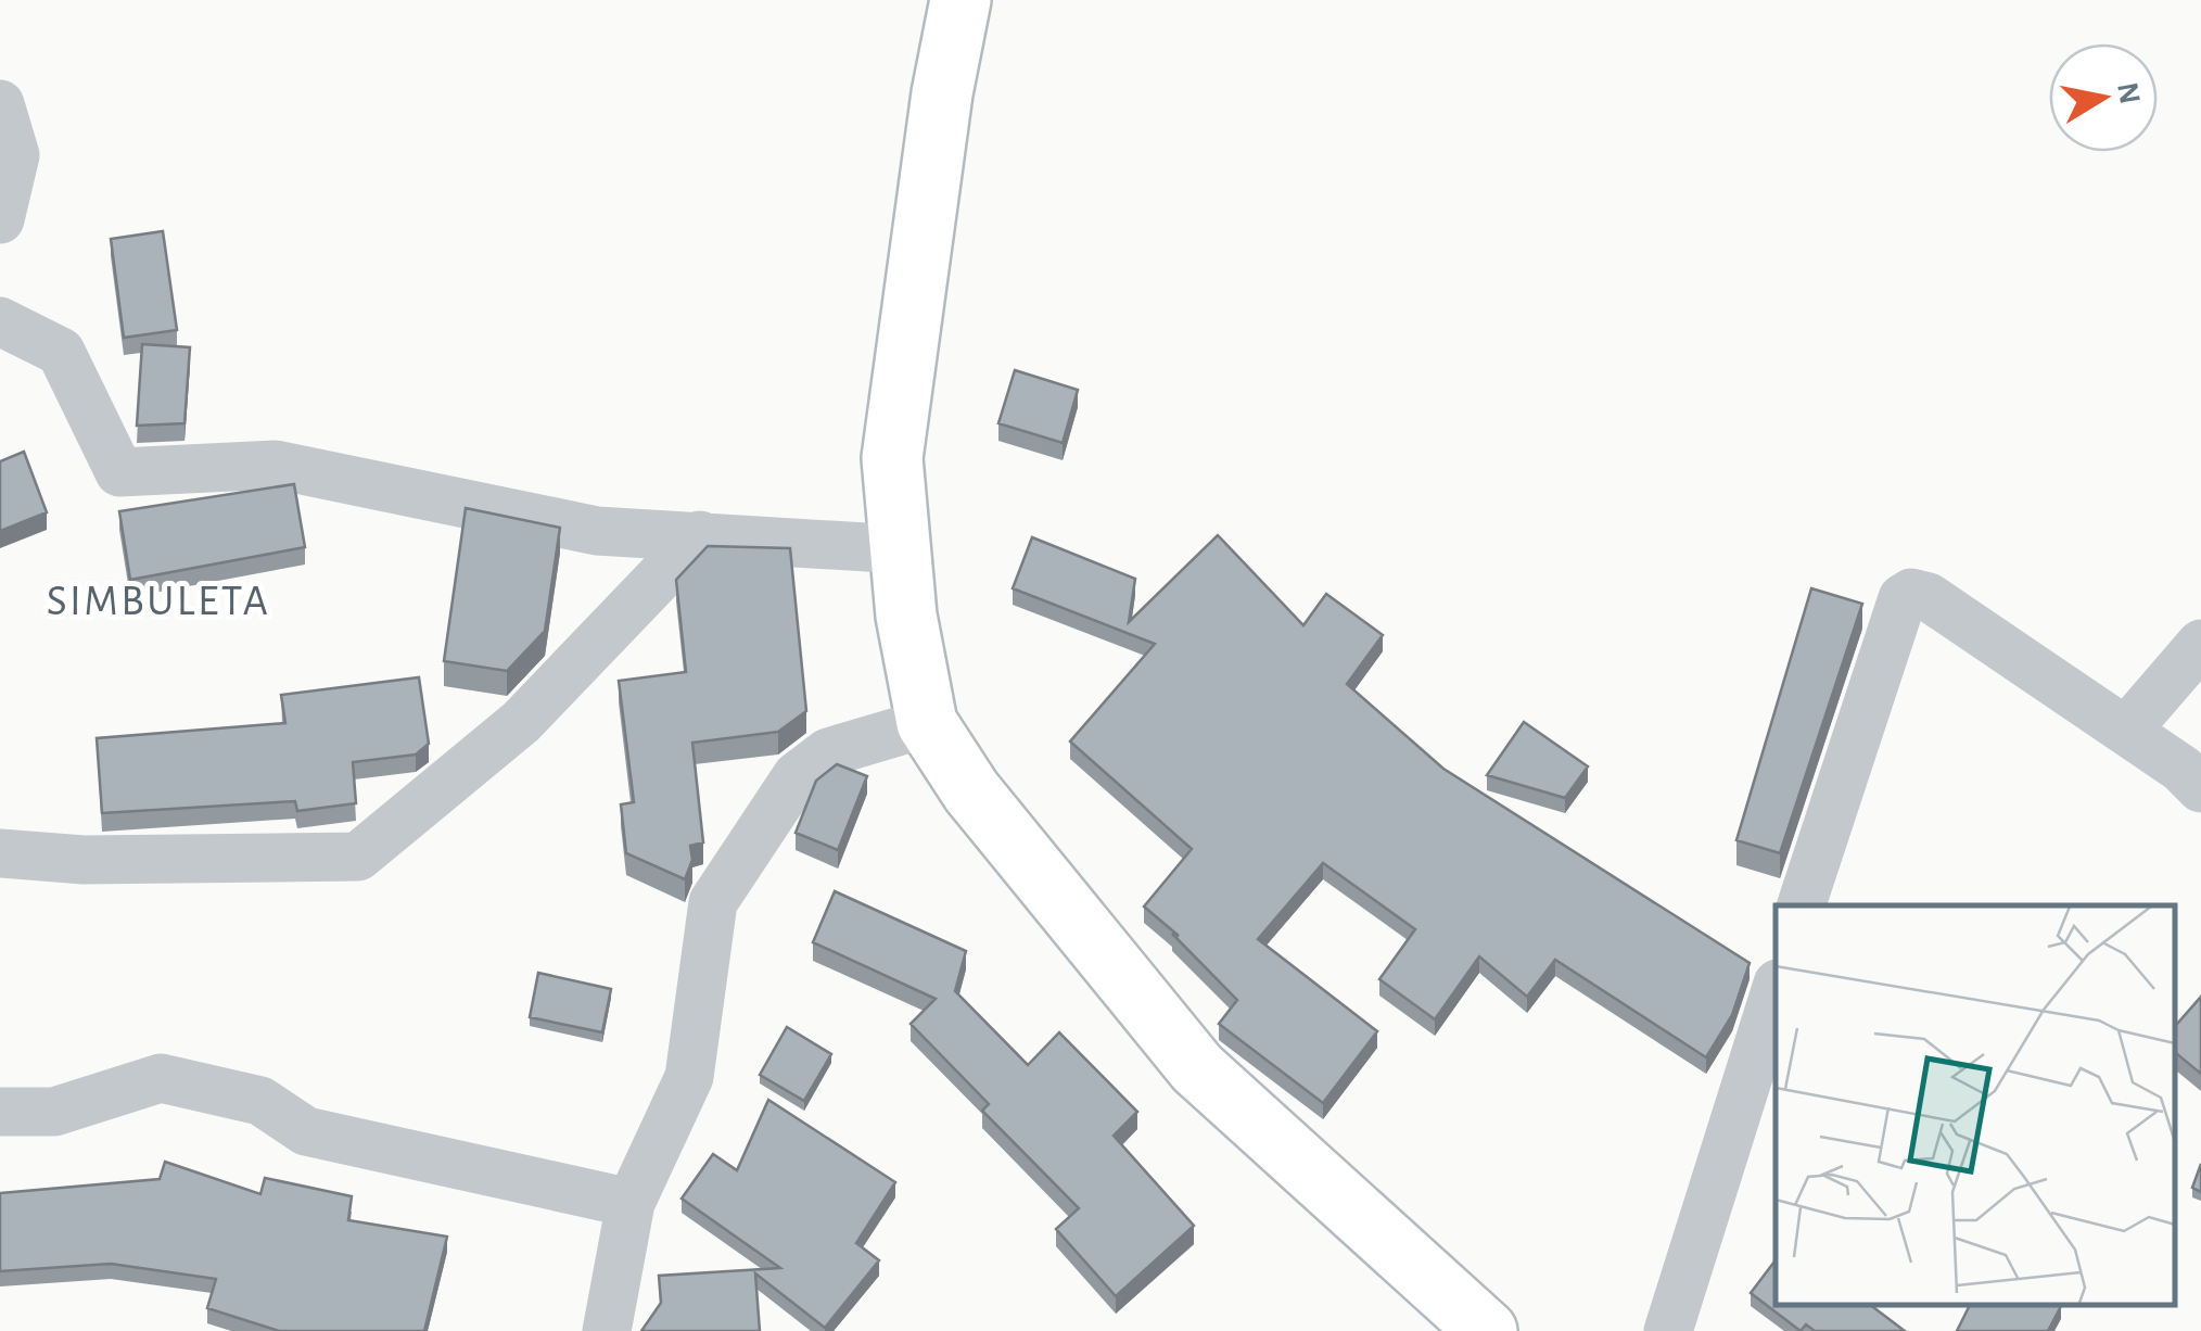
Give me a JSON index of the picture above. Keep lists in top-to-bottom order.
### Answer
{
  "districts": ["SIMBULETA"],
  "north": "right"
}
